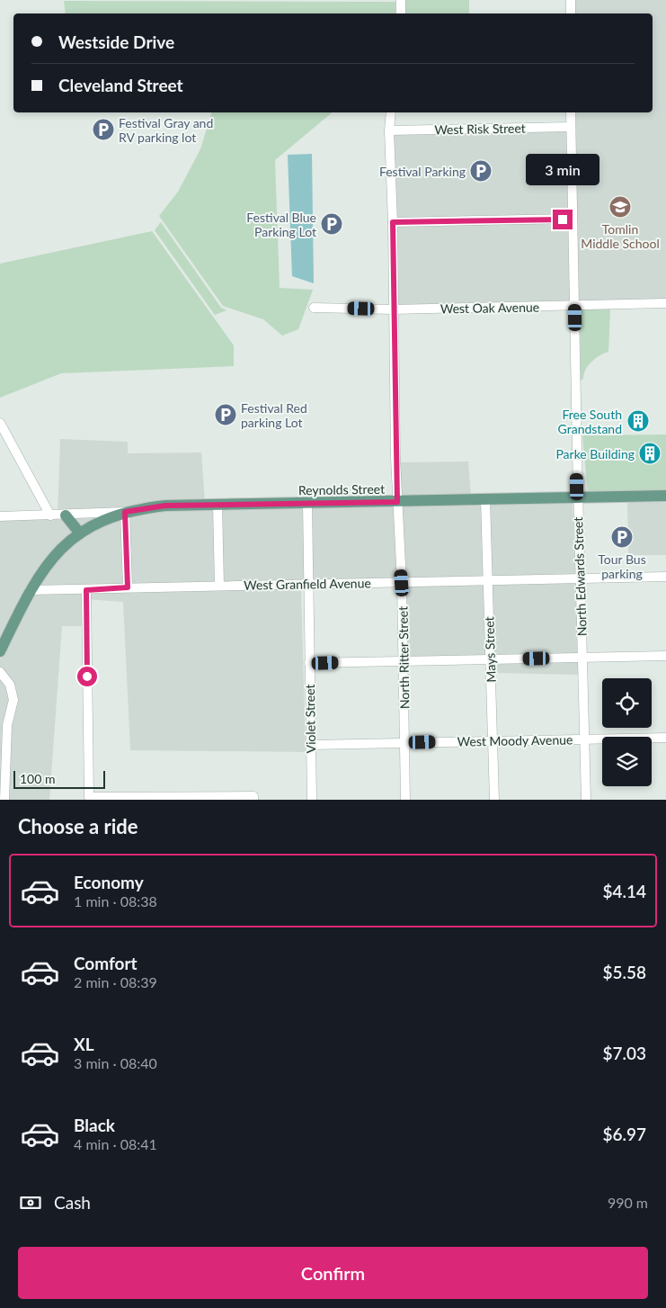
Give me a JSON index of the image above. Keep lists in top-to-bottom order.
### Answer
{
  "streets": {
    "main road": ["Reynolds Street"],
    "street": [
      "West Risk Street",
      "West Oak Avenue",
      "North Edwards Street",
      "West Granfield Avenue",
      "Mays Street",
      "North Ritter Street",
      "Violet Street",
      "West Moody Avenue"
    ]
  },
  "crossings": [
    ["West Risk Street", "North Edwards Street"],
    ["West Risk Street", "North Ritter Street"],
    ["West Oak Avenue", "North Edwards Street"],
    ["West Oak Avenue", "North Ritter Street"],
    ["Reynolds Street", "North Edwards Street"],
    ["Reynolds Street", "West Granfield Avenue"],
    ["Reynolds Street", "Mays Street"],
    ["Reynolds Street", "North Ritter Street"],
    ["Reynolds Street", "Violet Street"],
    ["North Edwards Street", "West Granfield Avenue"],
    ["North Edwards Street", "West Moody Avenue"],
    ["West Granfield Avenue", "Mays Street"],
    ["West Granfield Avenue", "North Ritter Street"],
    ["West Granfield Avenue", "Violet Street"],
    ["Mays Street", "West Moody Avenue"],
    ["North Ritter Street", "West Moody Avenue"],
    ["Violet Street", "West Moody Avenue"]
  ],
  "places": {
    "parking": [
      "Festival Gray and RV parking lot",
      "Festival Parking",
      "Festival Blue Parking Lot",
      "Festival Red parking Lot",
      "Tour Bus parking"
    ],
    "school or university": ["Tomlin Middle School"],
    "building": ["Free South Grandstand", "Parke Building"]
  },
  "scale_bar": "100 m",
  "page": {
    "banner": ["Westside Drive", "Cleveland Street"],
    "bubble": "3 min",
    "scale": "100 m",
    "heading": "Choose a ride",
    "list": [
      {
        "name": "Economy",
        "note": "1 min · 08:38",
        "value": "$4.14"
      },
      {
        "name": "Comfort",
        "note": "2 min · 08:39",
        "value": "$5.58"
      },
      {
        "name": "XL",
        "note": "3 min · 08:40",
        "value": "$7.03"
      },
      {
        "name": "Black",
        "note": "4 min · 08:41",
        "value": "$6.97"
      }
    ],
    "pay": ["Cash", "990 m"],
    "buttons": "Confirm"
  }
}
